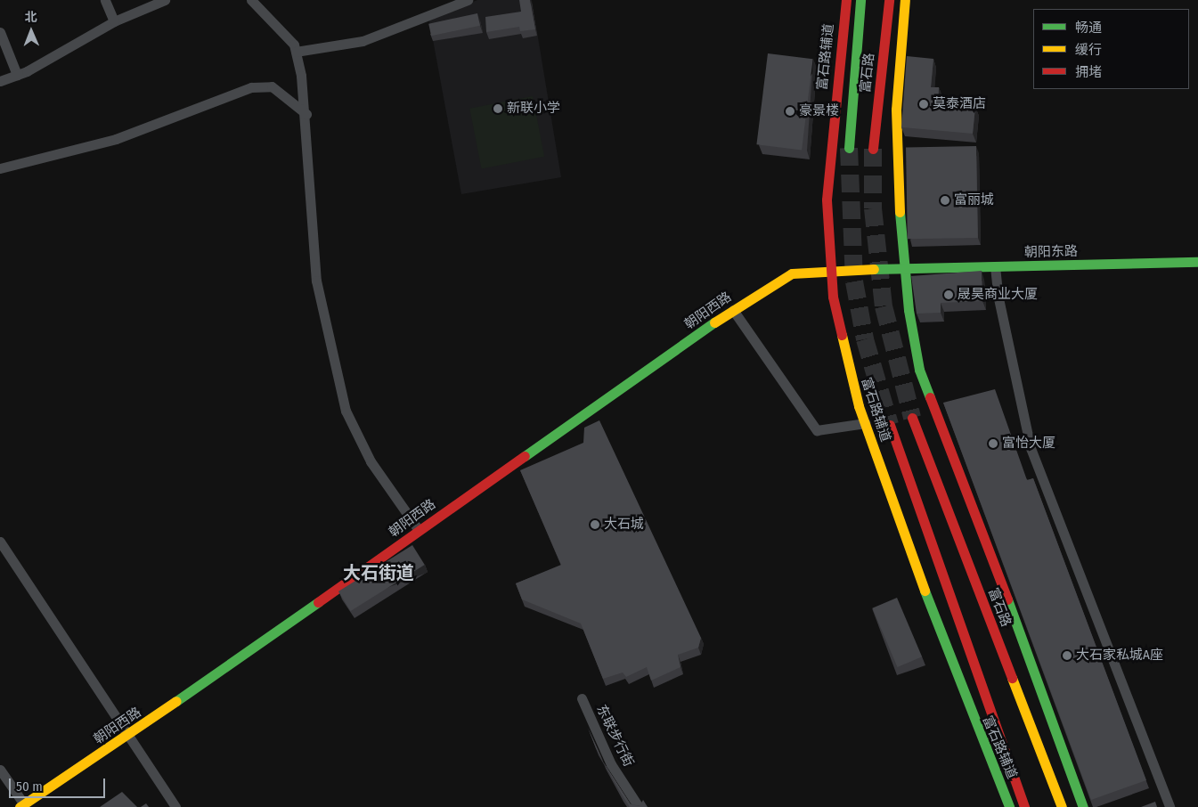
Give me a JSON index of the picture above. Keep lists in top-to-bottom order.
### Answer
{
  "streets": {
    "main road": [
      "富石路辅道",
      "富石路",
      "朝阳东路",
      "朝阳西路"
    ],
    "street": ["东联步行街"]
  },
  "crossings": [
    ["富石路辅道", "朝阳西路"],
    ["朝阳东路", "朝阳西路"]
  ],
  "districts": ["大石街道"],
  "places": [
    "莫泰酒店",
    "新联小学",
    "豪景楼",
    "富丽城",
    "晟昊商业大厦",
    "富怡大厦",
    "大石城",
    "大石家私城A座"
  ],
  "legend": ["畅通", "缓行", "拥堵"],
  "scale_bar": "50 m",
  "north": "top"
}
